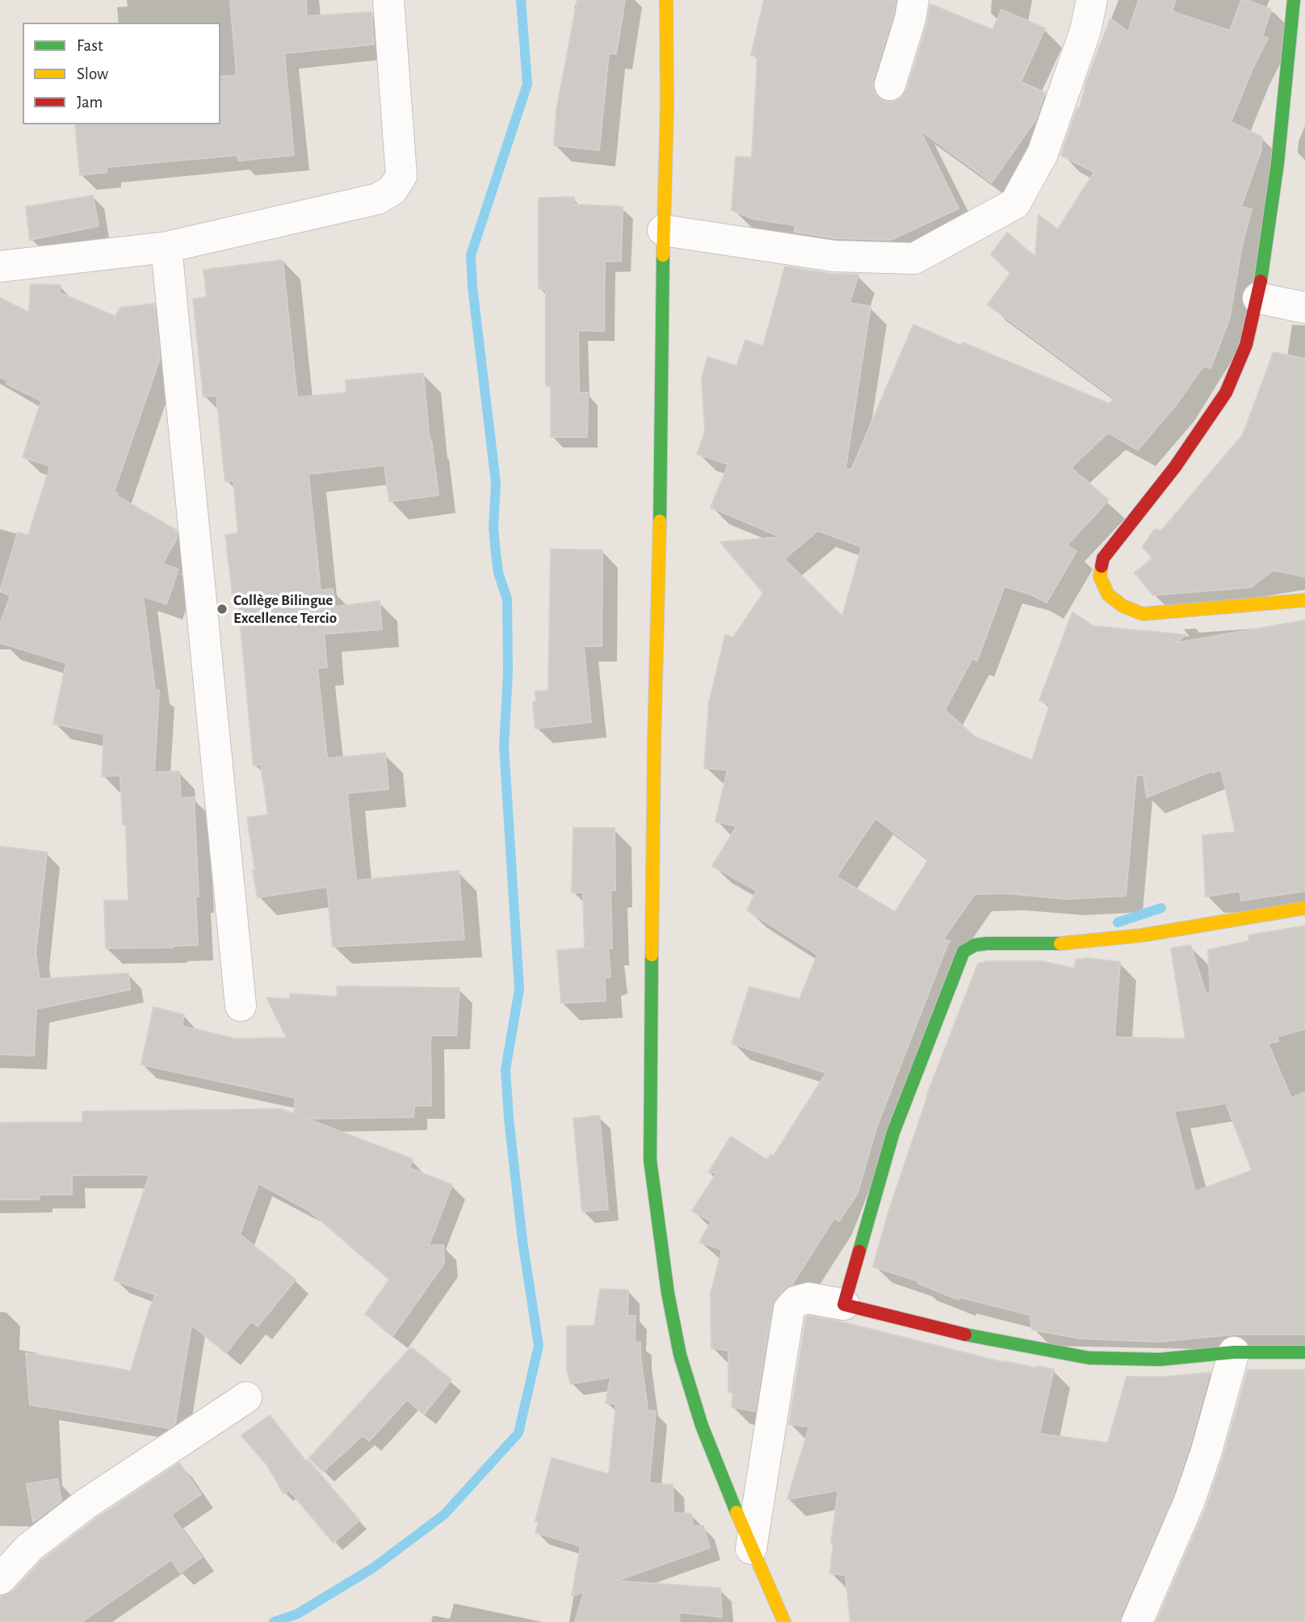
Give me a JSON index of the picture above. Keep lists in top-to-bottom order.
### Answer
{
  "places": ["Collège Bilingue Excellence Tercio"],
  "legend": ["Fast", "Slow", "Jam"]
}
